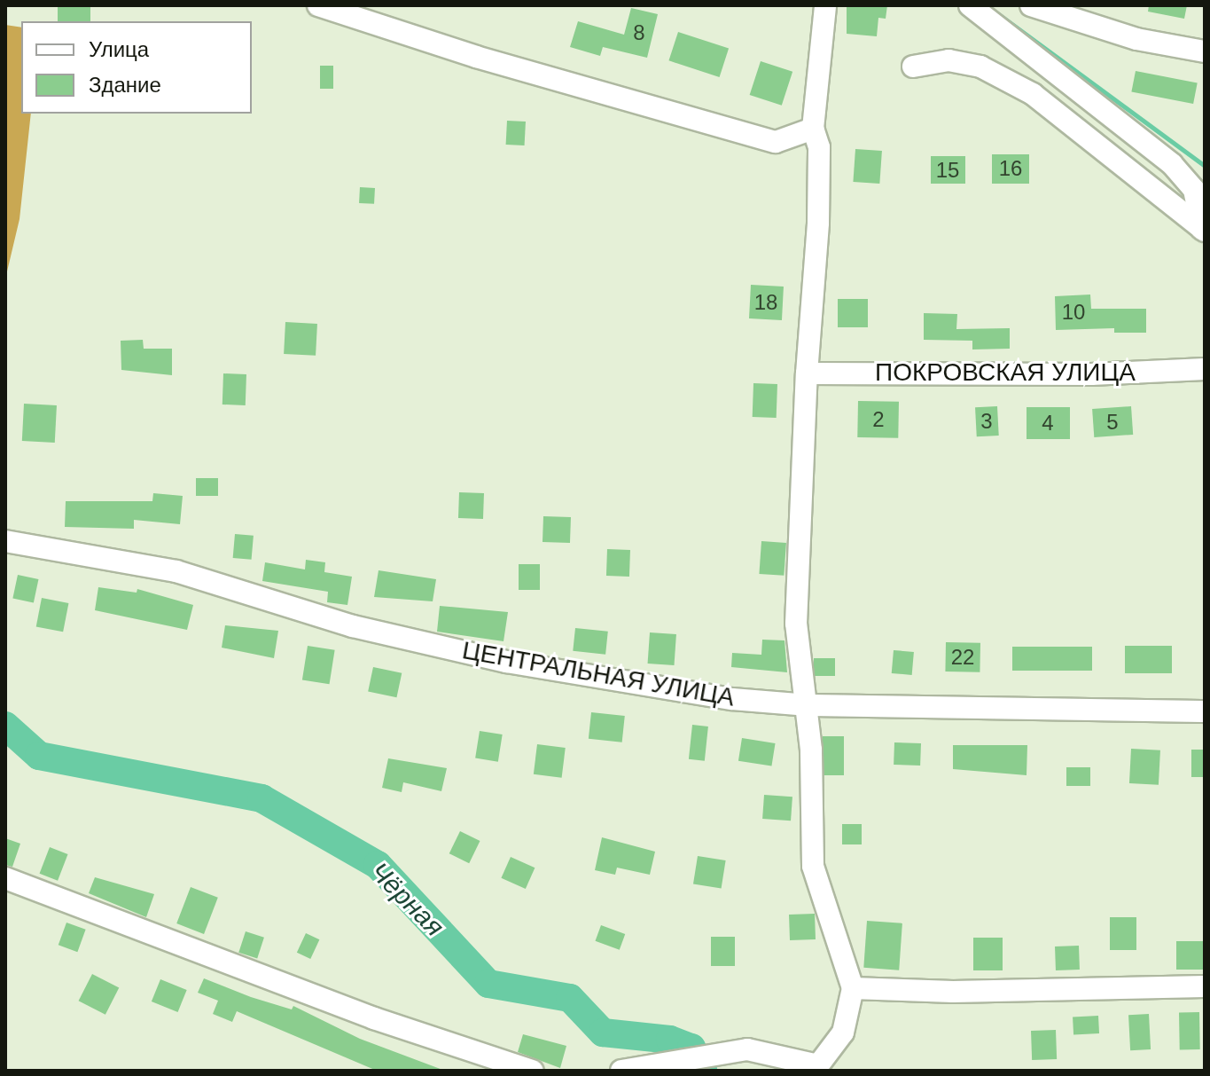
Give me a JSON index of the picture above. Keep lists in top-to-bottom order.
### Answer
{
  "streets": {
    "street": ["ПОКРОВСКАЯ УЛИЦА", "ЦЕНТРАЛЬНАЯ УЛИЦА"]
  },
  "water": ["Чёрная"],
  "house_numbers": [
    "8",
    "16",
    "15",
    "18",
    "10",
    "2",
    "3",
    "5",
    "4",
    "22"
  ],
  "legend": ["Улица", "Здание"]
}
